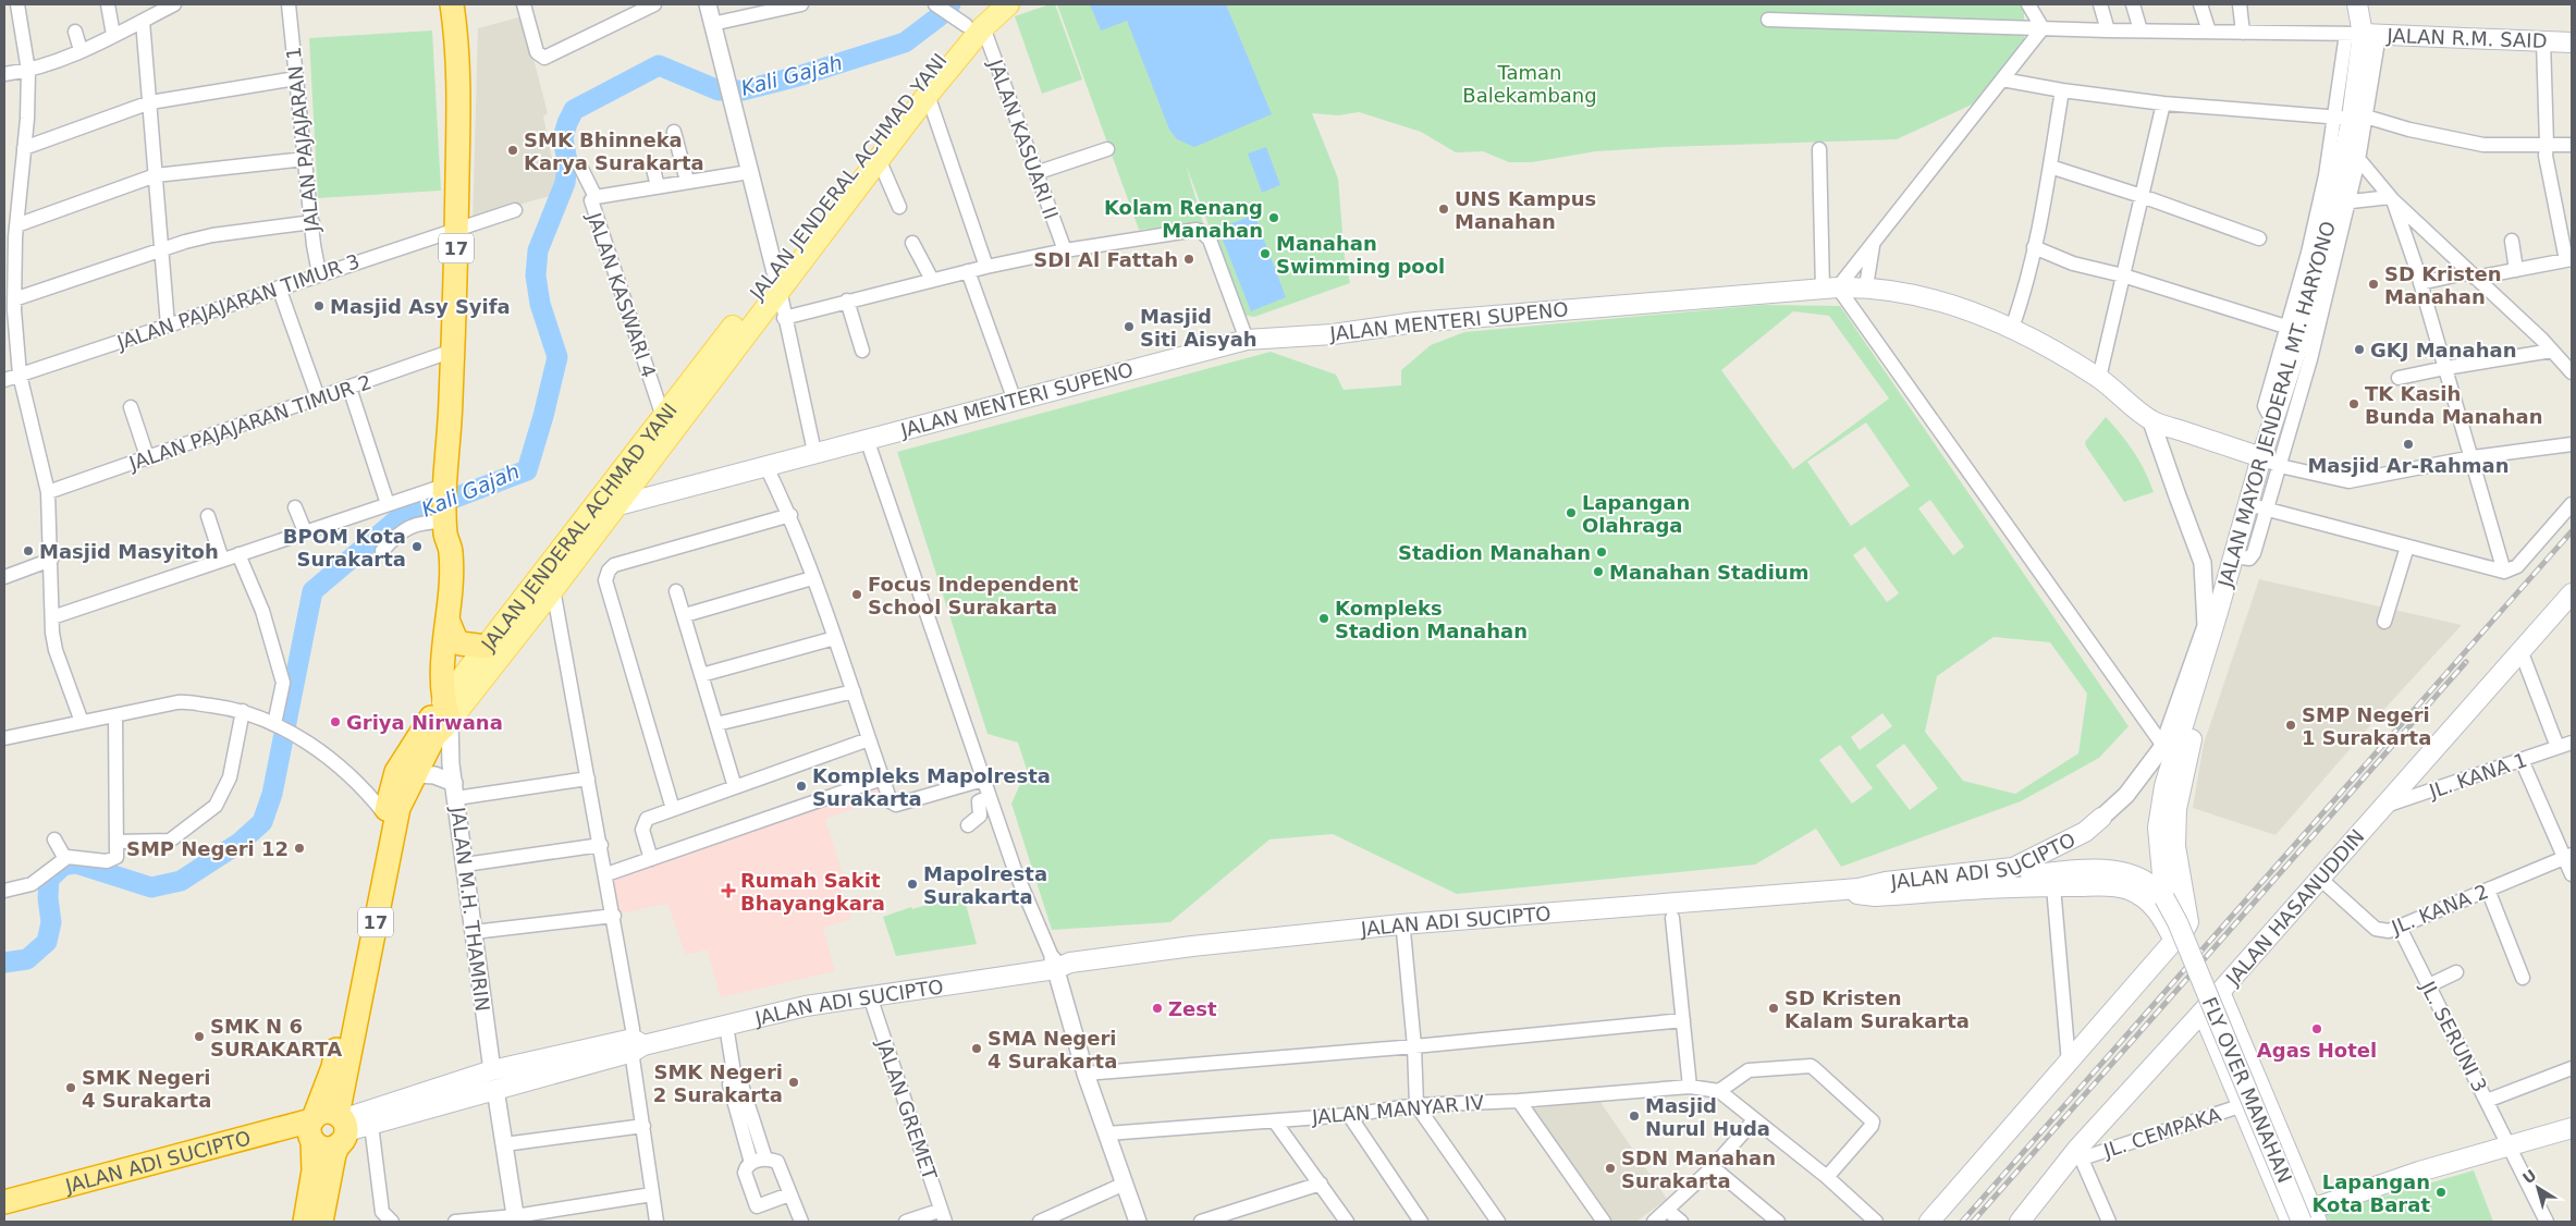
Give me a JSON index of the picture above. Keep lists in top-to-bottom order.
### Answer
{
  "streets": {
    "highway": ["JALAN JENDERAL ACHMAD YANI", "17", "JALAN ADI SUCIPTO"],
    "main road": [
      "JALAN R.M. SAID",
      "JALAN MENTERI SUPENO",
      "JALAN MAYOR JENDERAL MT. HARYONO",
      "JALAN HASANUDDIN",
      "FLY OVER MANAHAN"
    ],
    "street": [
      "JALAN PAJAJARAN 1",
      "JALAN KASUARI II",
      "JALAN KASWARI 4",
      "JALAN PAJAJARAN TIMUR 3",
      "JALAN PAJAJARAN TIMUR 2",
      "JL. KANA 1",
      "JALAN M.H. THAMRIN",
      "JL. KANA 2",
      "JL. SERUNI 3",
      "JALAN GREMET",
      "JALAN MANYAR IV",
      "JL. CEMPAKA"
    ]
  },
  "crossings": [
    ["JALAN R.M. SAID", "JALAN MAYOR JENDERAL MT. HARYONO"],
    ["JALAN PAJAJARAN 1", "JALAN PAJAJARAN TIMUR 3"],
    ["JALAN KASUARI II", "JALAN JENDERAL ACHMAD YANI"],
    ["JALAN JENDERAL ACHMAD YANI", "17"],
    ["JALAN JENDERAL ACHMAD YANI", "JALAN KASWARI 4"],
    ["JALAN JENDERAL ACHMAD YANI", "JALAN MENTERI SUPENO"],
    ["JALAN JENDERAL ACHMAD YANI", "JALAN ADI SUCIPTO"],
    ["JALAN JENDERAL ACHMAD YANI", "JALAN M.H. THAMRIN"],
    ["17", "JALAN PAJAJARAN TIMUR 3"],
    ["17", "JALAN PAJAJARAN TIMUR 2"],
    ["17", "JALAN M.H. THAMRIN"],
    ["JALAN MENTERI SUPENO", "JALAN MAYOR JENDERAL MT. HARYONO"],
    ["JALAN MAYOR JENDERAL MT. HARYONO", "JALAN ADI SUCIPTO"],
    ["JALAN MAYOR JENDERAL MT. HARYONO", "FLY OVER MANAHAN"],
    ["JL. KANA 1", "JALAN HASANUDDIN"],
    ["JALAN ADI SUCIPTO", "JALAN M.H. THAMRIN"],
    ["JALAN ADI SUCIPTO", "FLY OVER MANAHAN"],
    ["JALAN ADI SUCIPTO", "JALAN GREMET"],
    ["JALAN HASANUDDIN", "JL. KANA 2"],
    ["JALAN HASANUDDIN", "JL. CEMPAKA"],
    ["JL. KANA 2", "JL. SERUNI 3"]
  ],
  "water": ["Kali Gajah"],
  "parks": ["Taman Balekambang"],
  "places": {
    "other": [
      "SMK Bhinneka Karya Surakarta",
      "UNS Kampus Manahan",
      "Kolam Renang Manahan",
      "Manahan Swimming pool",
      "SDI Al Fattah",
      "SD Kristen Manahan",
      "Masjid Asy Syifa",
      "Masjid Siti Aisyah",
      "GKJ Manahan",
      "TK Kasih Bunda Manahan",
      "Masjid Ar-Rahman",
      "Lapangan Olahraga",
      "BPOM Kota Surakarta",
      "Masjid Masyitoh",
      "Stadion Manahan",
      "Manahan Stadium",
      "Focus Independent School Surakarta",
      "Kompleks Stadion Manahan",
      "Griya Nirwana",
      "SMP Negeri 1 Surakarta",
      "Kompleks Mapolresta Surakarta",
      "SMP Negeri 12",
      "Mapolresta Surakarta",
      "Zest",
      "SD Kristen Kalam Surakarta",
      "Agas Hotel",
      "SMK N 6 SURAKARTA",
      "SMA Negeri 4 Surakarta",
      "SMK Negeri 2 Surakarta",
      "SMK Negeri 4 Surakarta",
      "Masjid Nurul Huda",
      "SDN Manahan Surakarta",
      "Lapangan Kota Barat"
    ],
    "health": ["Rumah Sakit Bhayangkara"]
  },
  "north": "top left"
}
